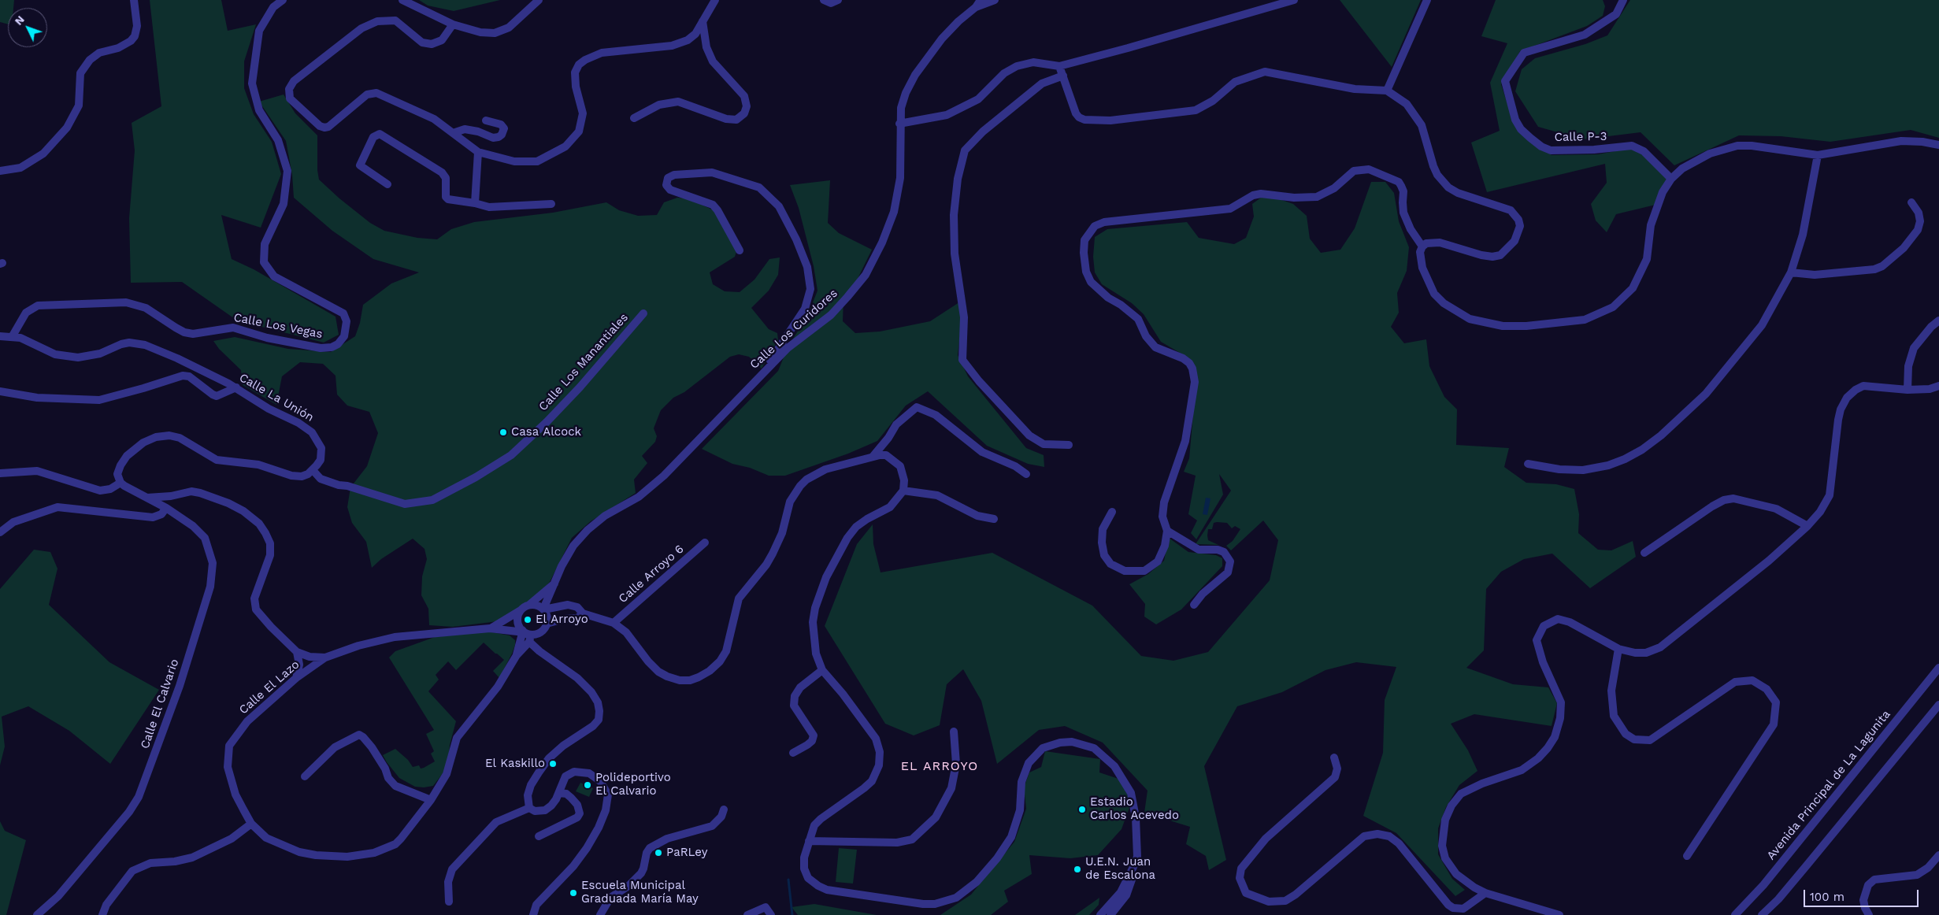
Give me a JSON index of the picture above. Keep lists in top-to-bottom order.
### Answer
{
  "streets": {
    "street": [
      "Calle P-3",
      "Calle Los Vegas",
      "Calle Los Curidores",
      "Calle Los Manantiales",
      "Calle La Unión",
      "Calle Arroyo 6",
      "Calle El Lazo",
      "Calle El Calvario",
      "Avenida Principal de La Lagunita"
    ]
  },
  "crossings": [
    ["Calle Los Vegas", "Calle La Unión"],
    ["Calle Los Curidores", "Calle El Lazo"],
    ["Calle Los Manantiales", "Calle La Unión"]
  ],
  "districts": ["EL ARROYO"],
  "places": [
    "Casa Alcock",
    "El Arroyo",
    "El Kaskillo",
    "Polideportivo El Calvario",
    "Estadio Carlos Acevedo",
    "PaRLey",
    "U.E.N. Juan de Escalona",
    "Escuela Municipal Graduada María May"
  ],
  "scale_bar": "100 m",
  "north": "top left"
}
